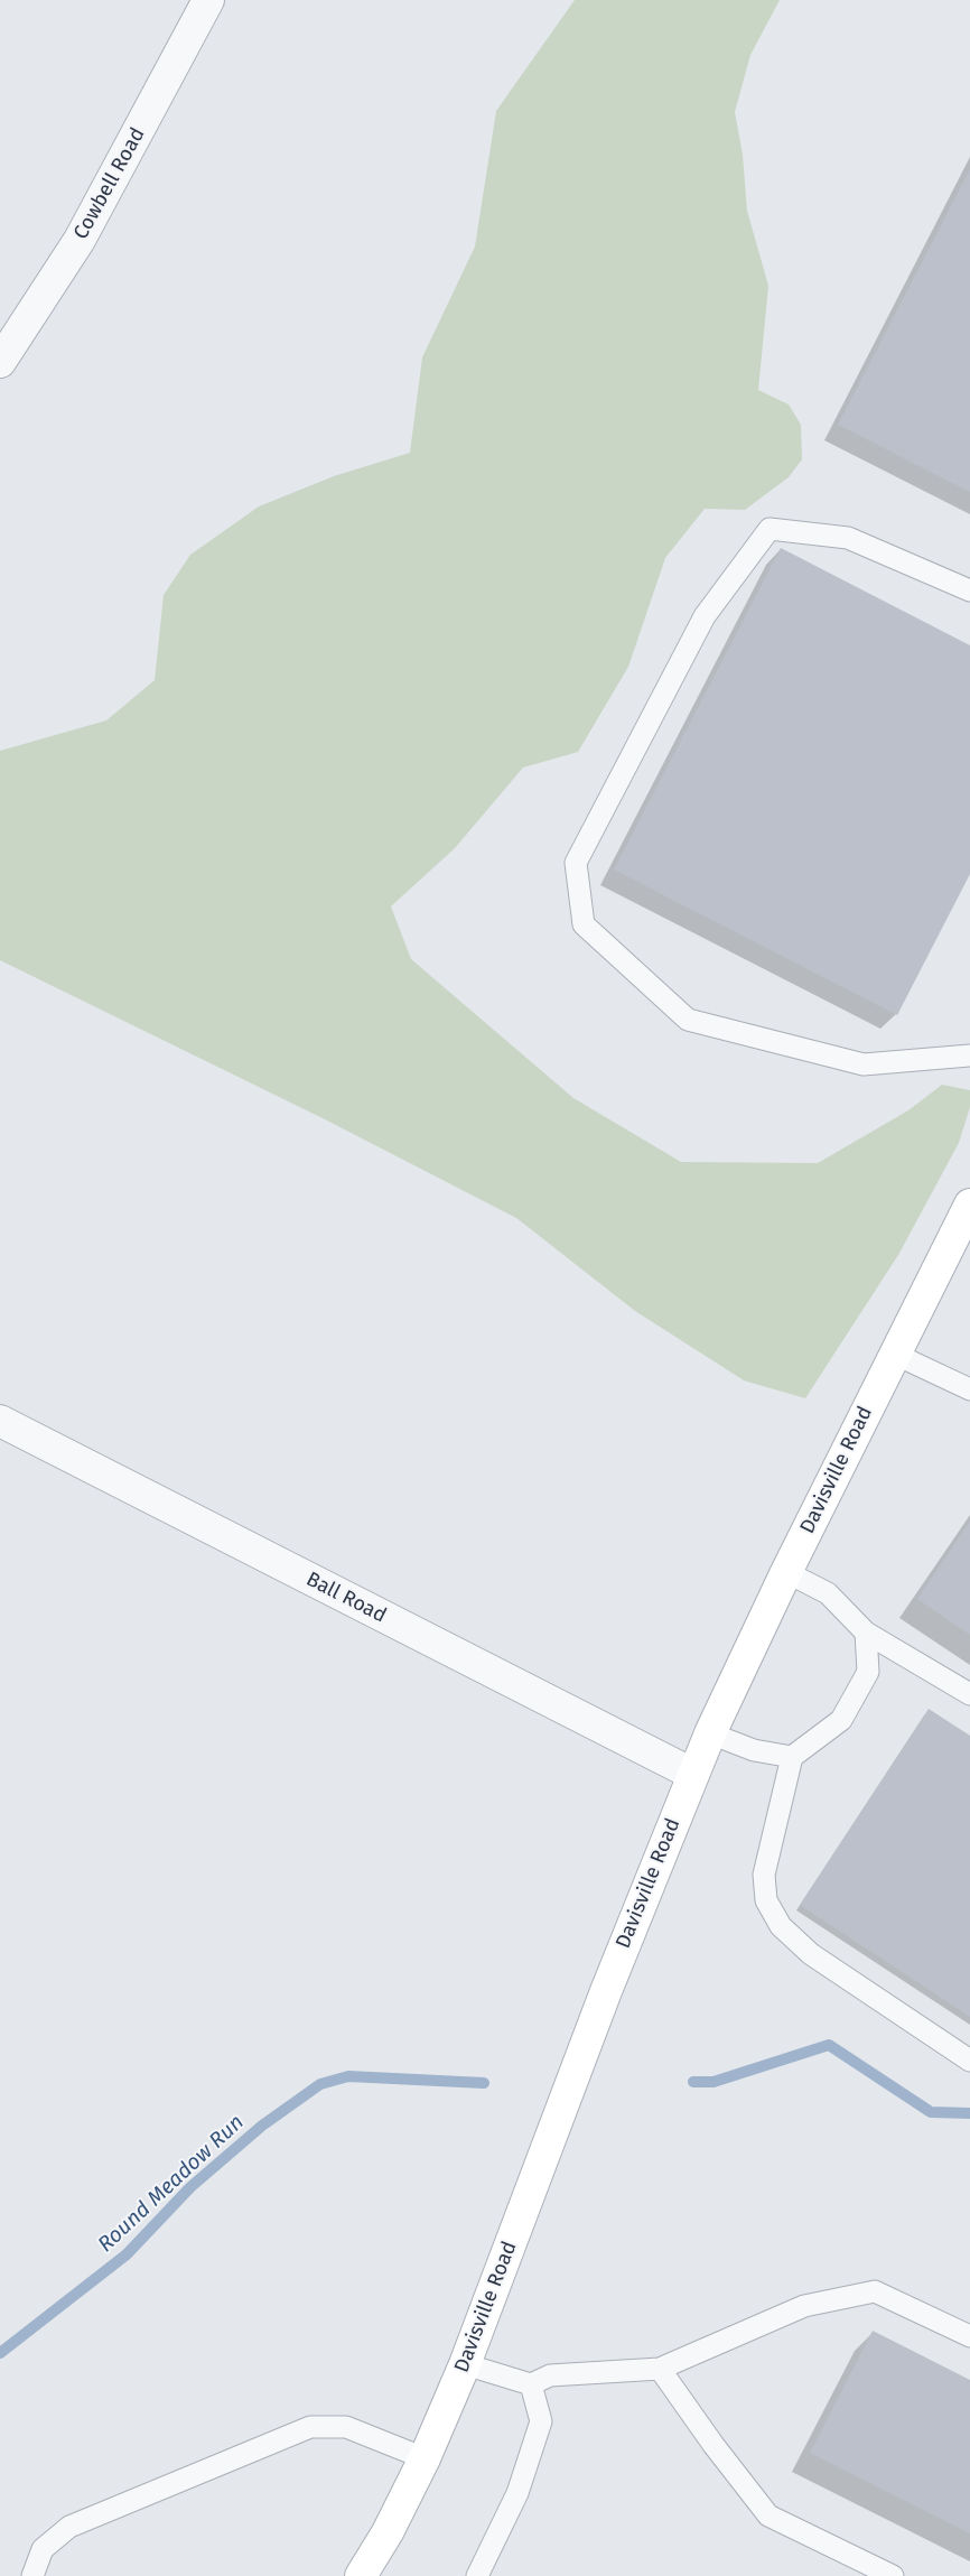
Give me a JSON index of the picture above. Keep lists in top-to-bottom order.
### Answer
{
  "streets": {
    "street": ["Cowbell Road", "Davisville Road", "Ball Road"]
  },
  "crossings": [
    ["Davisville Road", "Ball Road"]
  ],
  "water": ["Round Meadow Run"]
}
